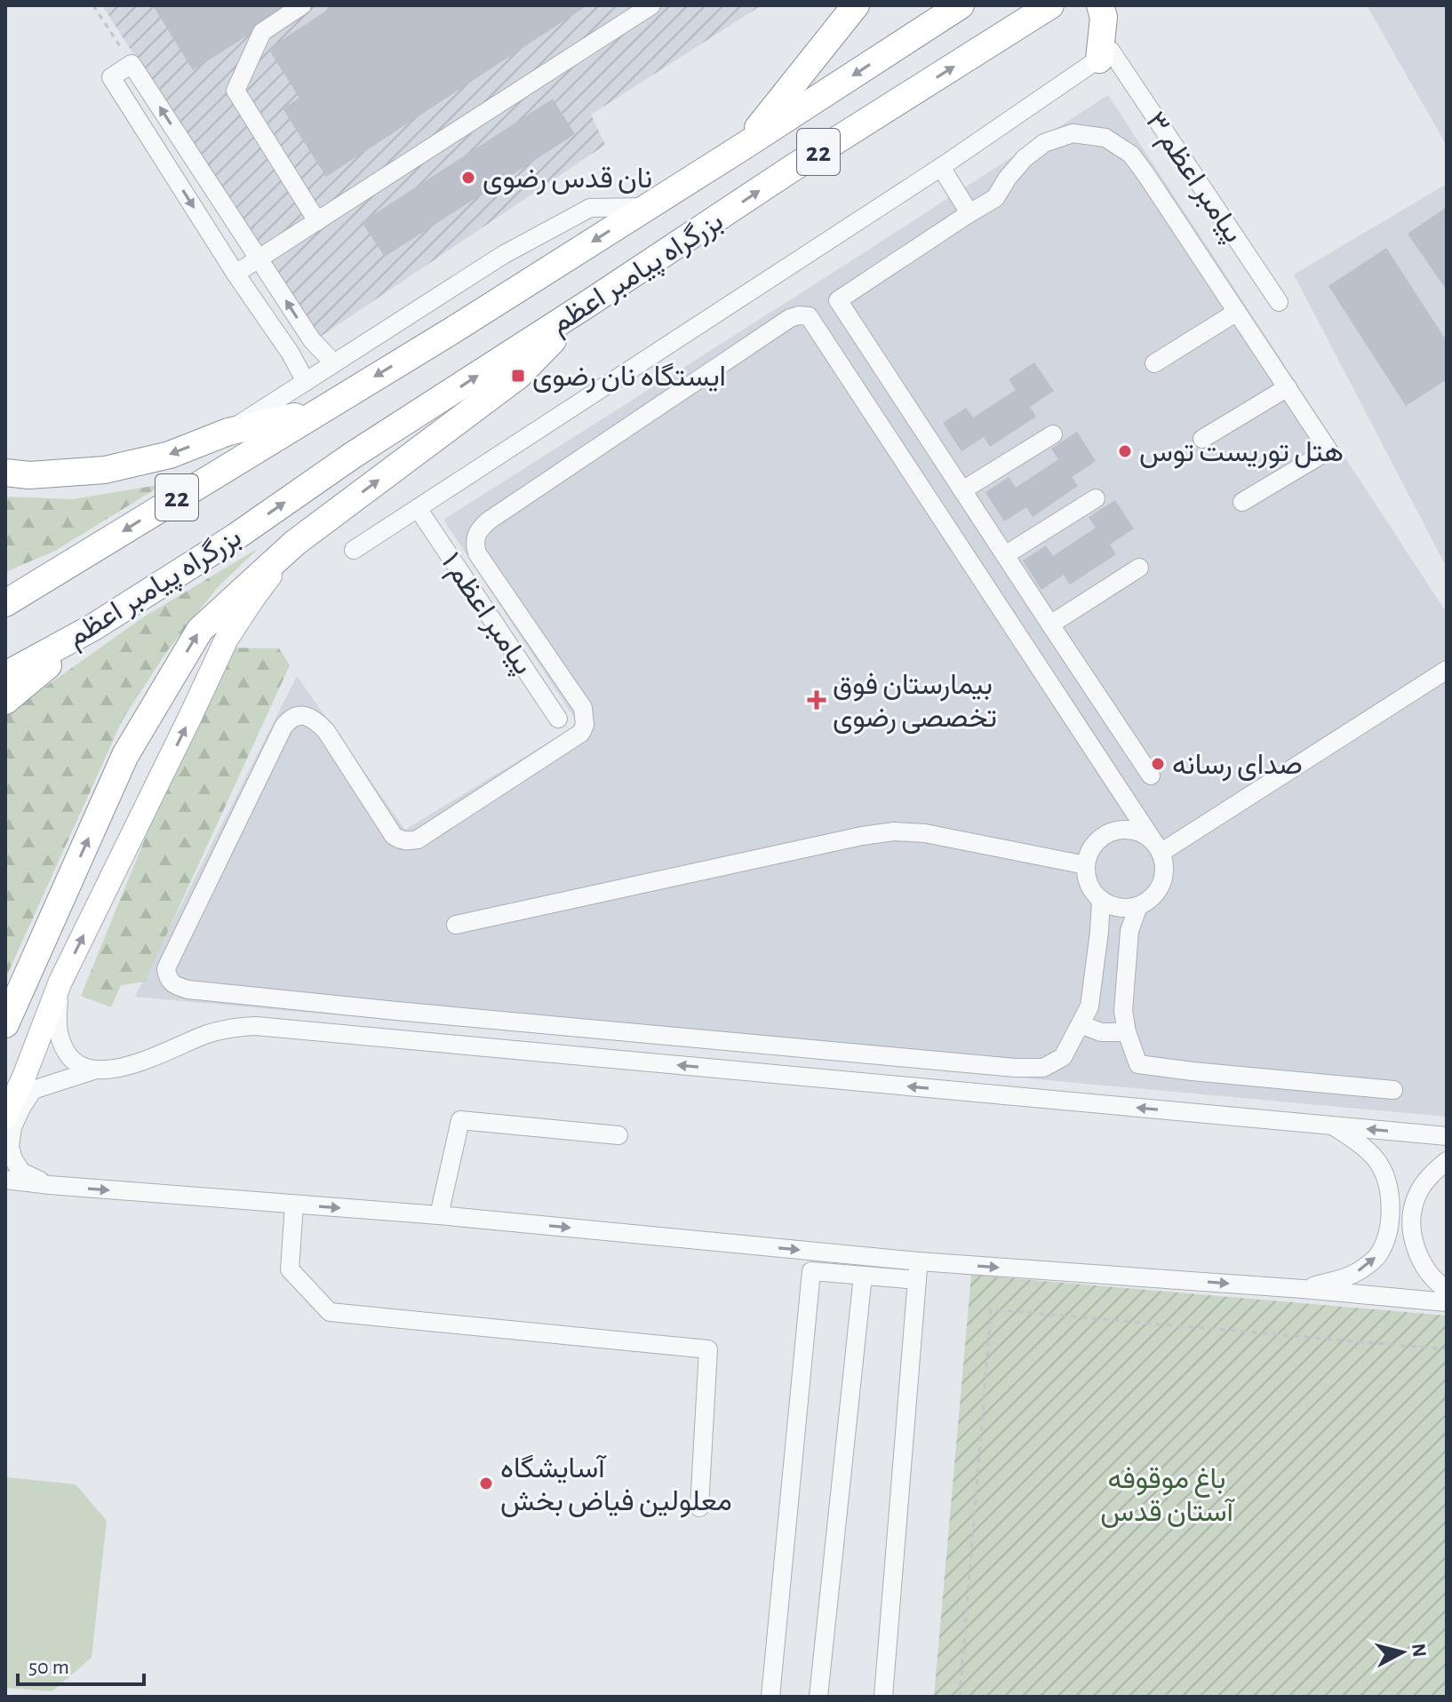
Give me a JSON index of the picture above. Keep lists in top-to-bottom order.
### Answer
{
  "streets": {
    "highway": ["22", "بزرگراه پیامبر اعظم"],
    "street": ["پیامبر اعظم ۳", "پیامبر اعظم ۱"]
  },
  "parks": ["باغ موقوفه آستان قدس"],
  "places": {
    "other": [
      "نان قدس رضوی",
      "هتل توریست توس",
      "صدای رسانه",
      "آسایشگاه معلولین فیاض بخش"
    ],
    "transit": ["ایستگاه نان رضوی"],
    "health": ["بیمارستان فوق تخصصی رضوی"]
  },
  "scale_bar": "50 m",
  "north": "right"
}
